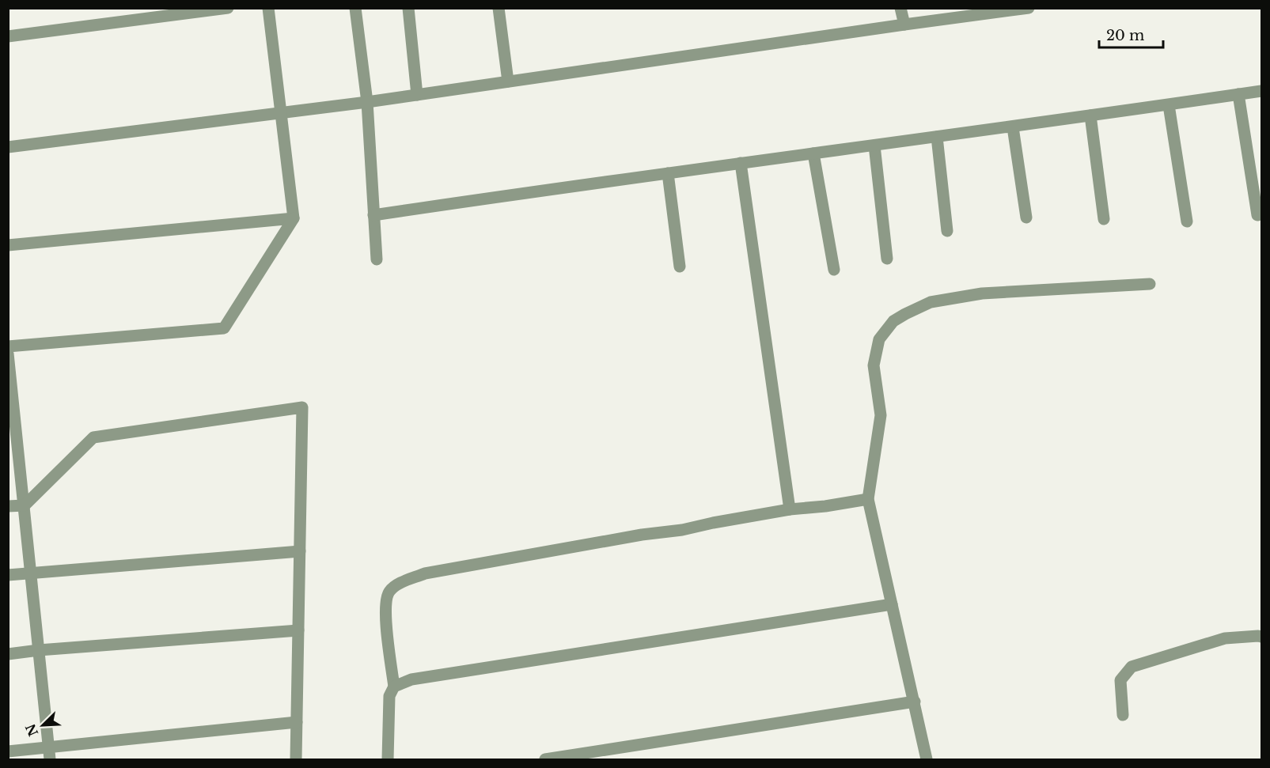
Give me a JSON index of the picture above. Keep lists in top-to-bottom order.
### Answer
{
  "scale_bar": "20 m",
  "north": "bottom left"
}
